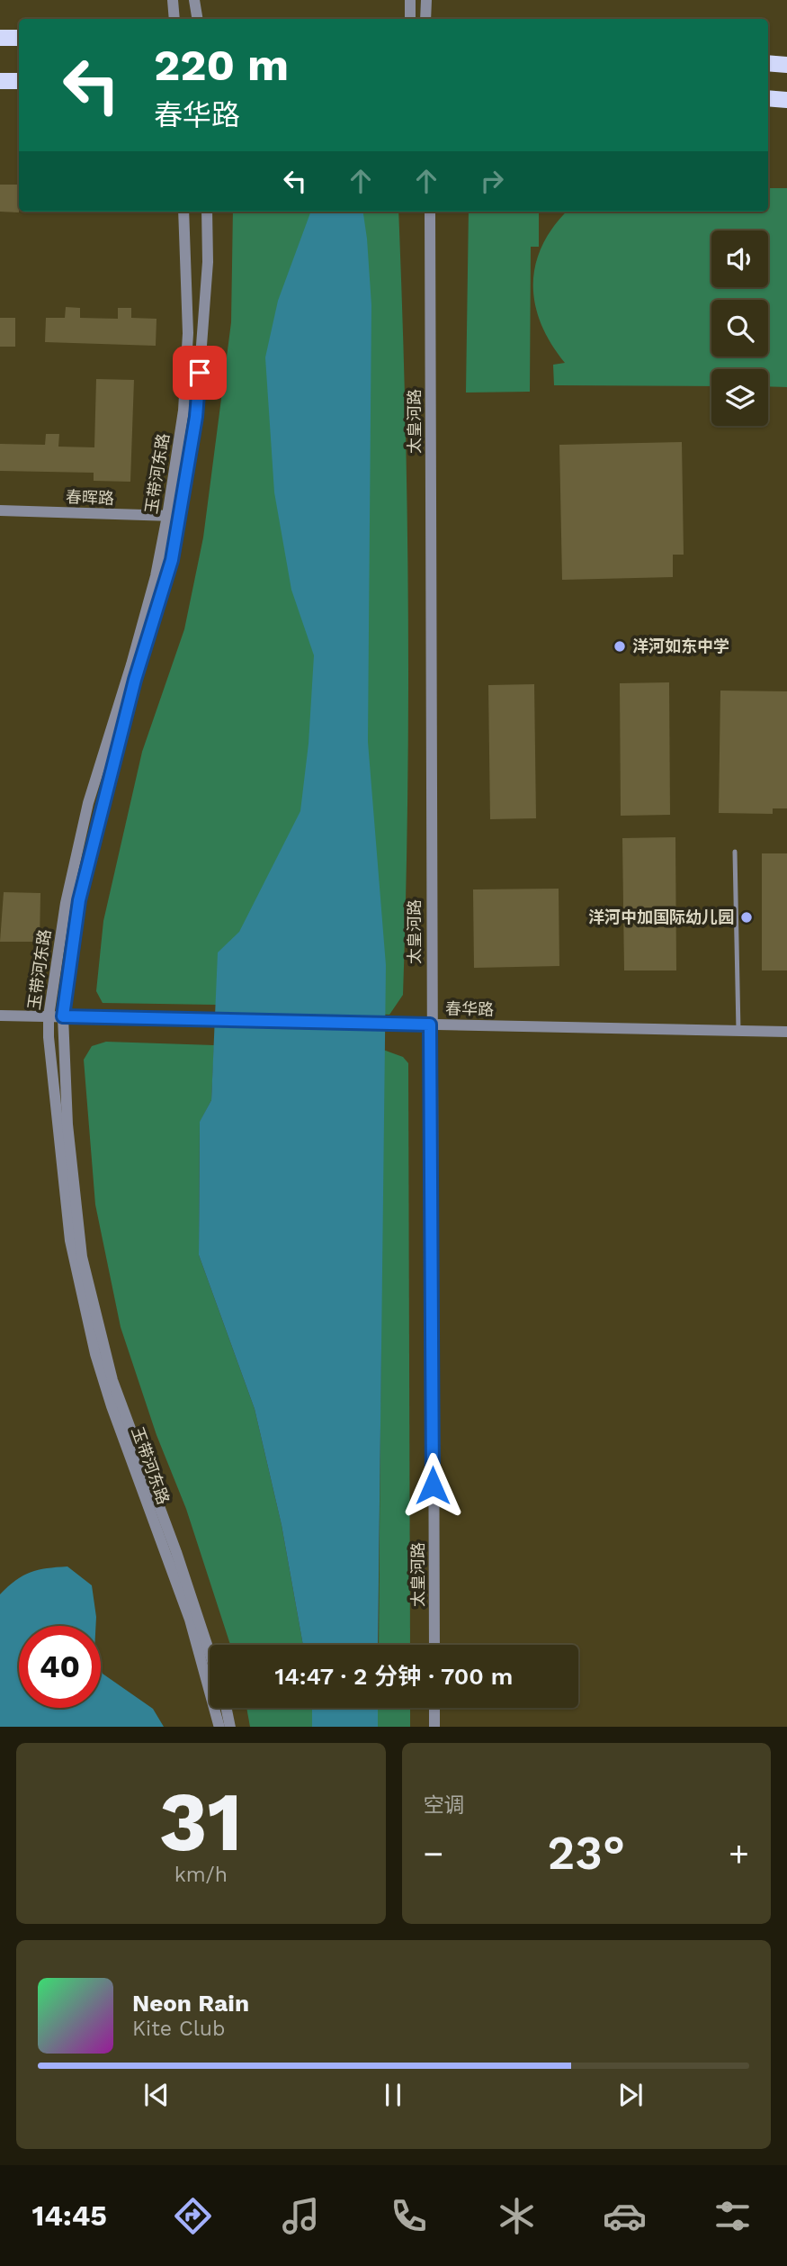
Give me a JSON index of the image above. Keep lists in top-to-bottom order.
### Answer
{
  "streets": {
    "street": [
      "太皇河路",
      "玉带河东路",
      "春晖路",
      "春华路"
    ]
  },
  "crossings": [
    ["太皇河路", "春华路"],
    ["玉带河东路", "春晖路"],
    ["玉带河东路", "春华路"]
  ],
  "places": ["洋河如东中学", "洋河中加国际幼儿园"],
  "page": {
    "turn": ["220 m", "春华路"],
    "limit": "40",
    "trip": "14:47 · 2 分钟 · 700 m",
    "tile": [
      ["31", "km/h"],
      "空调"
    ],
    "heat": ["−", "23°", "+"],
    "song": ["Neon Rain", "Kite Club"],
    "tabs": "14:45"
  }
}
